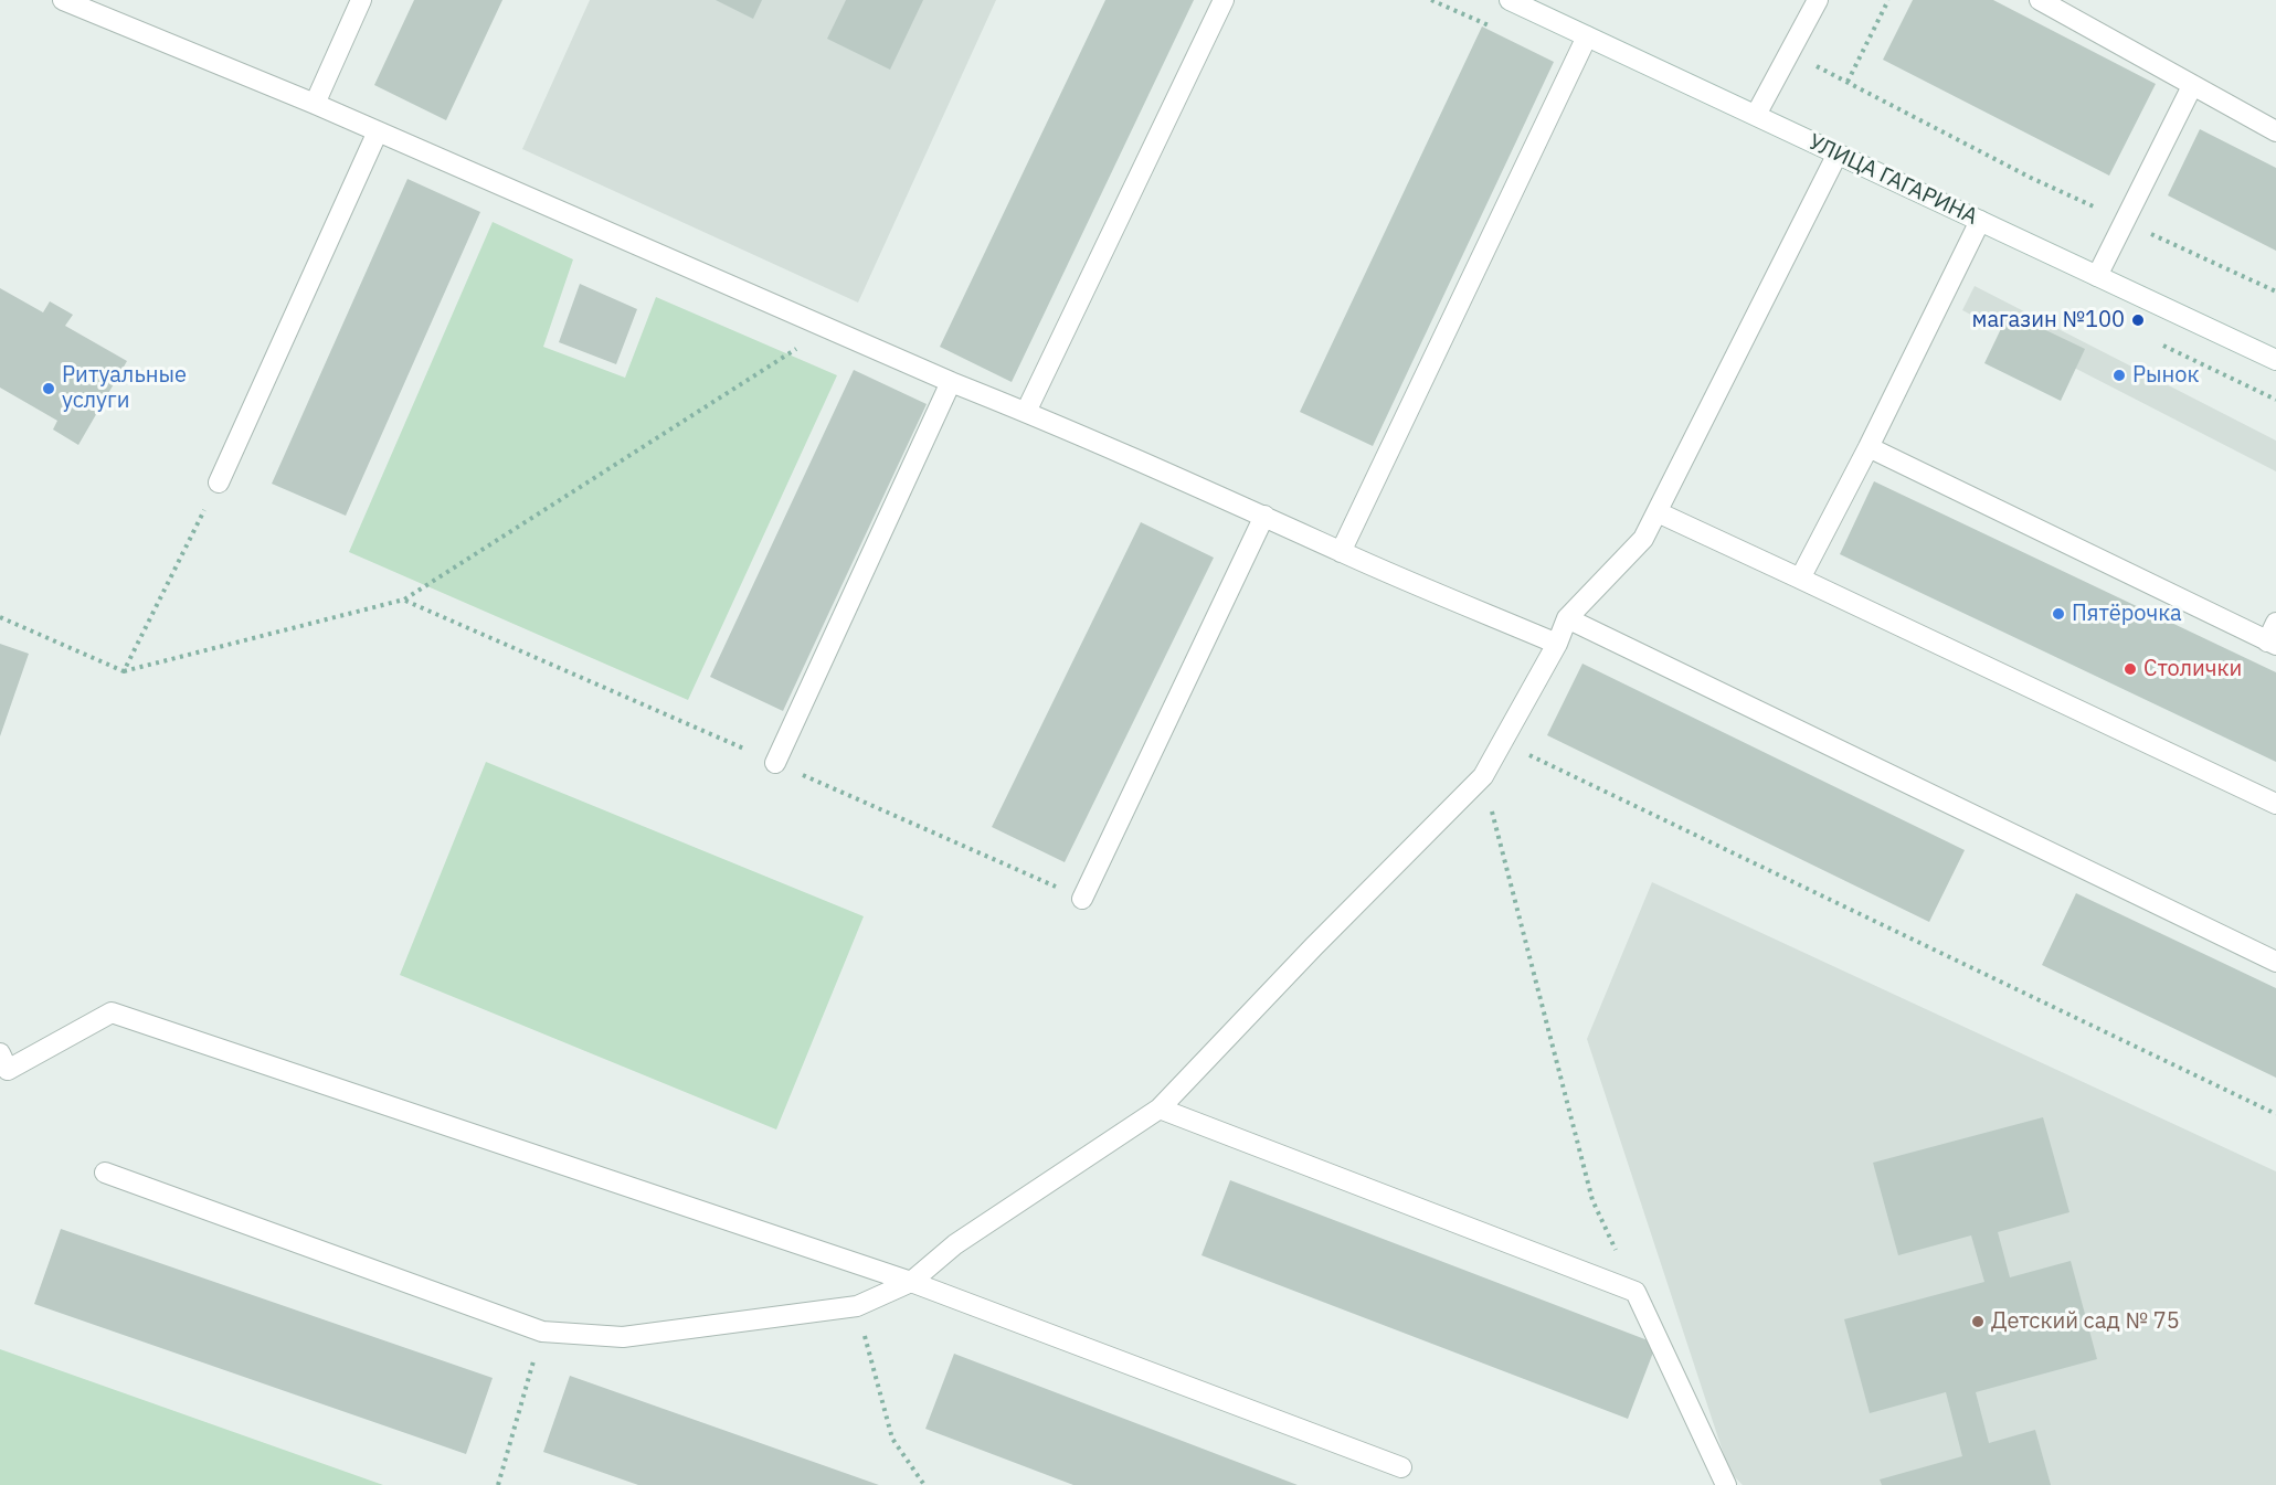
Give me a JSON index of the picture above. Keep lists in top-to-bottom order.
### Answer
{
  "streets": {
    "main road": ["УЛИЦА ГАГАРИНА"]
  },
  "places": [
    "магазин №100",
    "Рынок",
    "Ритуальные услуги",
    "Пятёрочка",
    "Столички",
    "Детский сад № 75"
  ]
}
